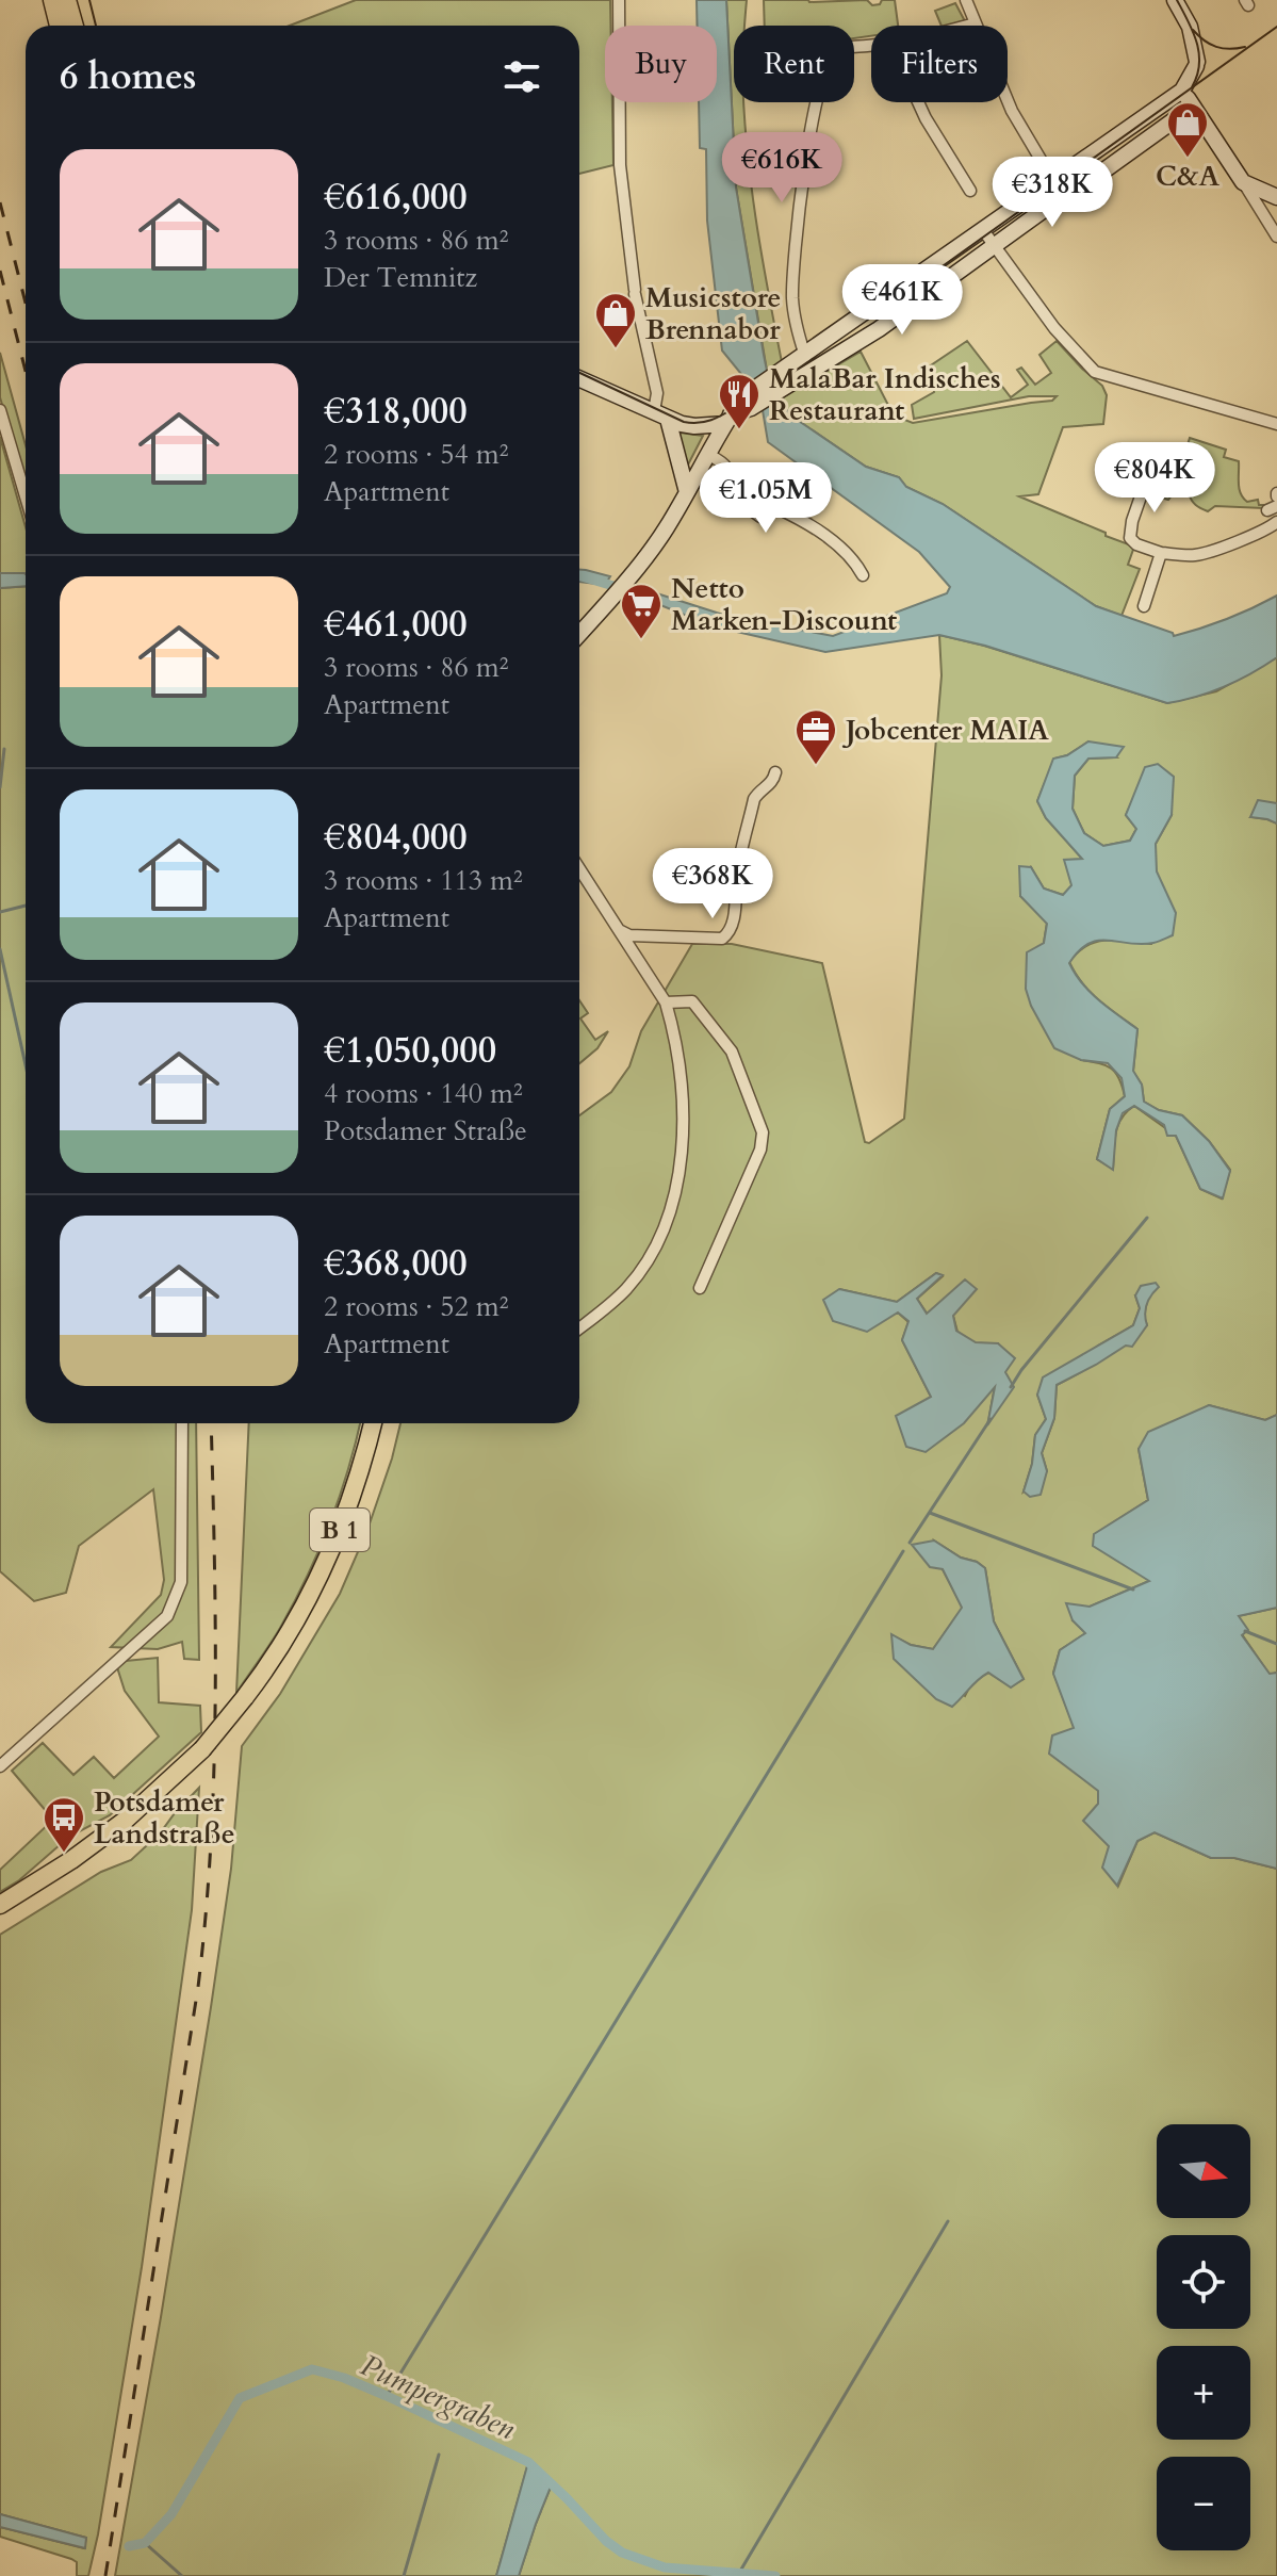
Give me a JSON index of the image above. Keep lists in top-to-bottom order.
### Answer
{
  "streets": {
    "main road": ["B 1"]
  },
  "water": ["Pumpergraben"],
  "places": {
    "shop": ["C&A", "Musicstore Brennabor"],
    "restaurant": ["MalaBar Indisches Restaurant"],
    "supermarket": ["Netto Marken-Discount"],
    "office": ["Jobcenter MAIA"],
    "bus stop": ["Potsdamer Landstraße"]
  },
  "north": "right",
  "page": {
    "chip": ["Buy", "Rent", "Filters"],
    "heading": "6 homes",
    "list": [
      {
        "name": "€616,000",
        "note": "3 rooms · 86 m² · Der Temnitz"
      },
      {
        "name": "€318,000",
        "note": "2 rooms · 54 m² · Apartment"
      },
      {
        "name": "€461,000",
        "note": "3 rooms · 86 m² · Apartment"
      },
      {
        "name": "€804,000",
        "note": "3 rooms · 113 m² · Apartment"
      },
      {
        "name": "€1,050,000",
        "note": "4 rooms · 140 m² · Potsdamer Straße"
      },
      {
        "name": "€368,000",
        "note": "2 rooms · 52 m² · Apartment"
      }
    ],
    "price": [
      "€616K",
      "€318K",
      "€461K",
      "€804K",
      "€1.05M",
      "€368K"
    ],
    "map_buttons": ["+", "−"]
  }
}
